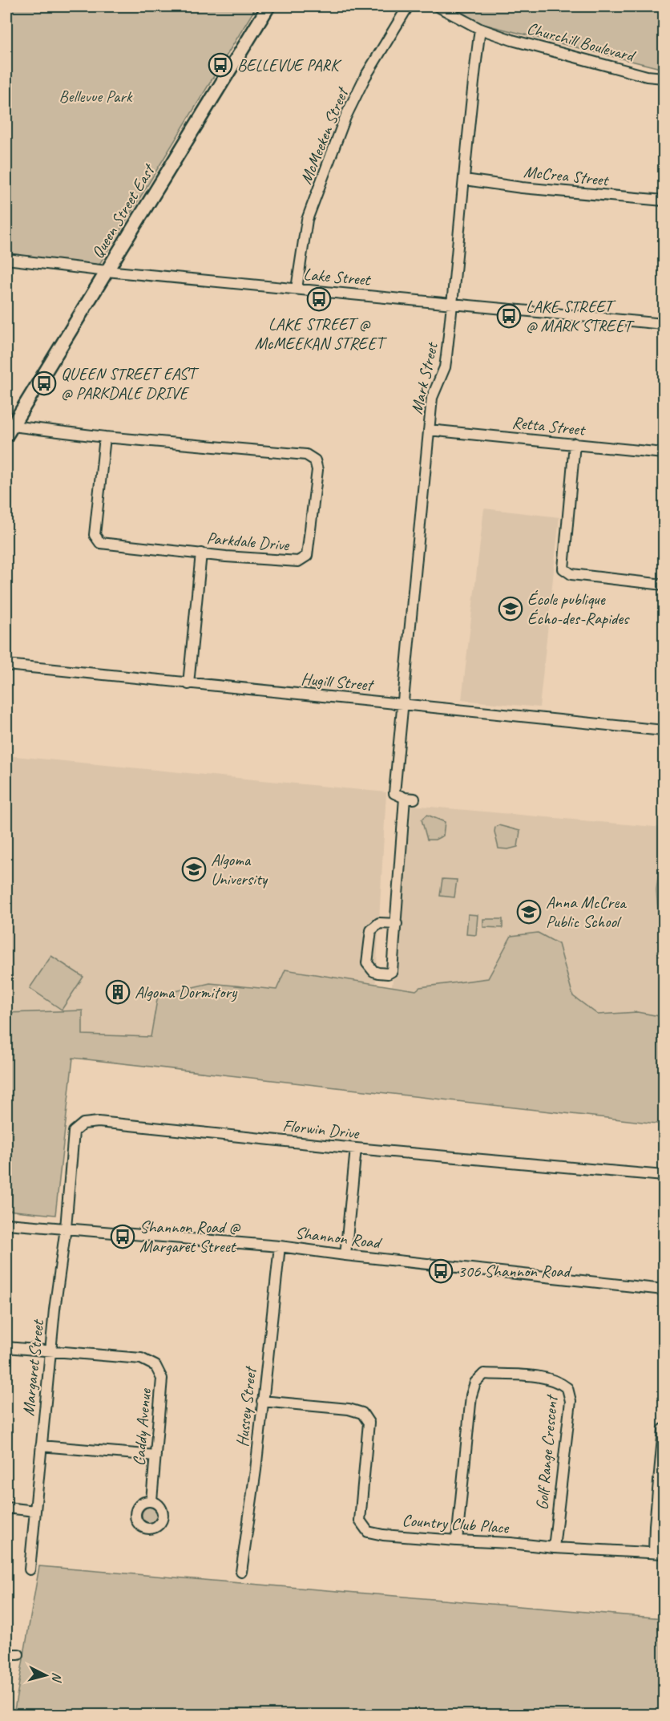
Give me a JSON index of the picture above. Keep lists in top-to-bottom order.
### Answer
{
  "streets": {
    "main road": ["Queen Street East"],
    "street": [
      "Churchill Boulevard",
      "McMeeken Street",
      "McCrea Street",
      "Lake Street",
      "Mark Street",
      "Retta Street",
      "Parkdale Drive",
      "Hugill Street",
      "Florwin Drive",
      "Shannon Road",
      "Margaret Street",
      "Hussey Street",
      "Caddy Avenue",
      "Golf Range Crescent",
      "Country Club Place"
    ]
  },
  "crossings": [
    ["Churchill Boulevard", "Mark Street"],
    ["McMeeken Street", "Lake Street"],
    ["McCrea Street", "Mark Street"],
    ["Queen Street East", "Lake Street"],
    ["Queen Street East", "Parkdale Drive"],
    ["Lake Street", "Mark Street"],
    ["Mark Street", "Retta Street"],
    ["Mark Street", "Hugill Street"],
    ["Florwin Drive", "Shannon Road"],
    ["Florwin Drive", "Margaret Street"],
    ["Shannon Road", "Margaret Street"],
    ["Shannon Road", "Hussey Street"],
    ["Margaret Street", "Caddy Avenue"],
    ["Hussey Street", "Country Club Place"],
    ["Golf Range Crescent", "Country Club Place"]
  ],
  "parks": ["Bellevue Park"],
  "places": {
    "bus stop": [
      "BELLEVUE PARK",
      "LAKE STREET @ McMEEKAN STREET",
      "LAKE STREET @ MARK STREET",
      "QUEEN STREET EAST @ PARKDALE DRIVE",
      "Shannon Road @ Margaret Street",
      "306 Shannon Road"
    ],
    "school or university": ["École publique Écho-des-Rapides", "Algoma University", "Anna McCrea Public School"],
    "building": ["Algoma Dormitory"]
  },
  "north": "right"
}
